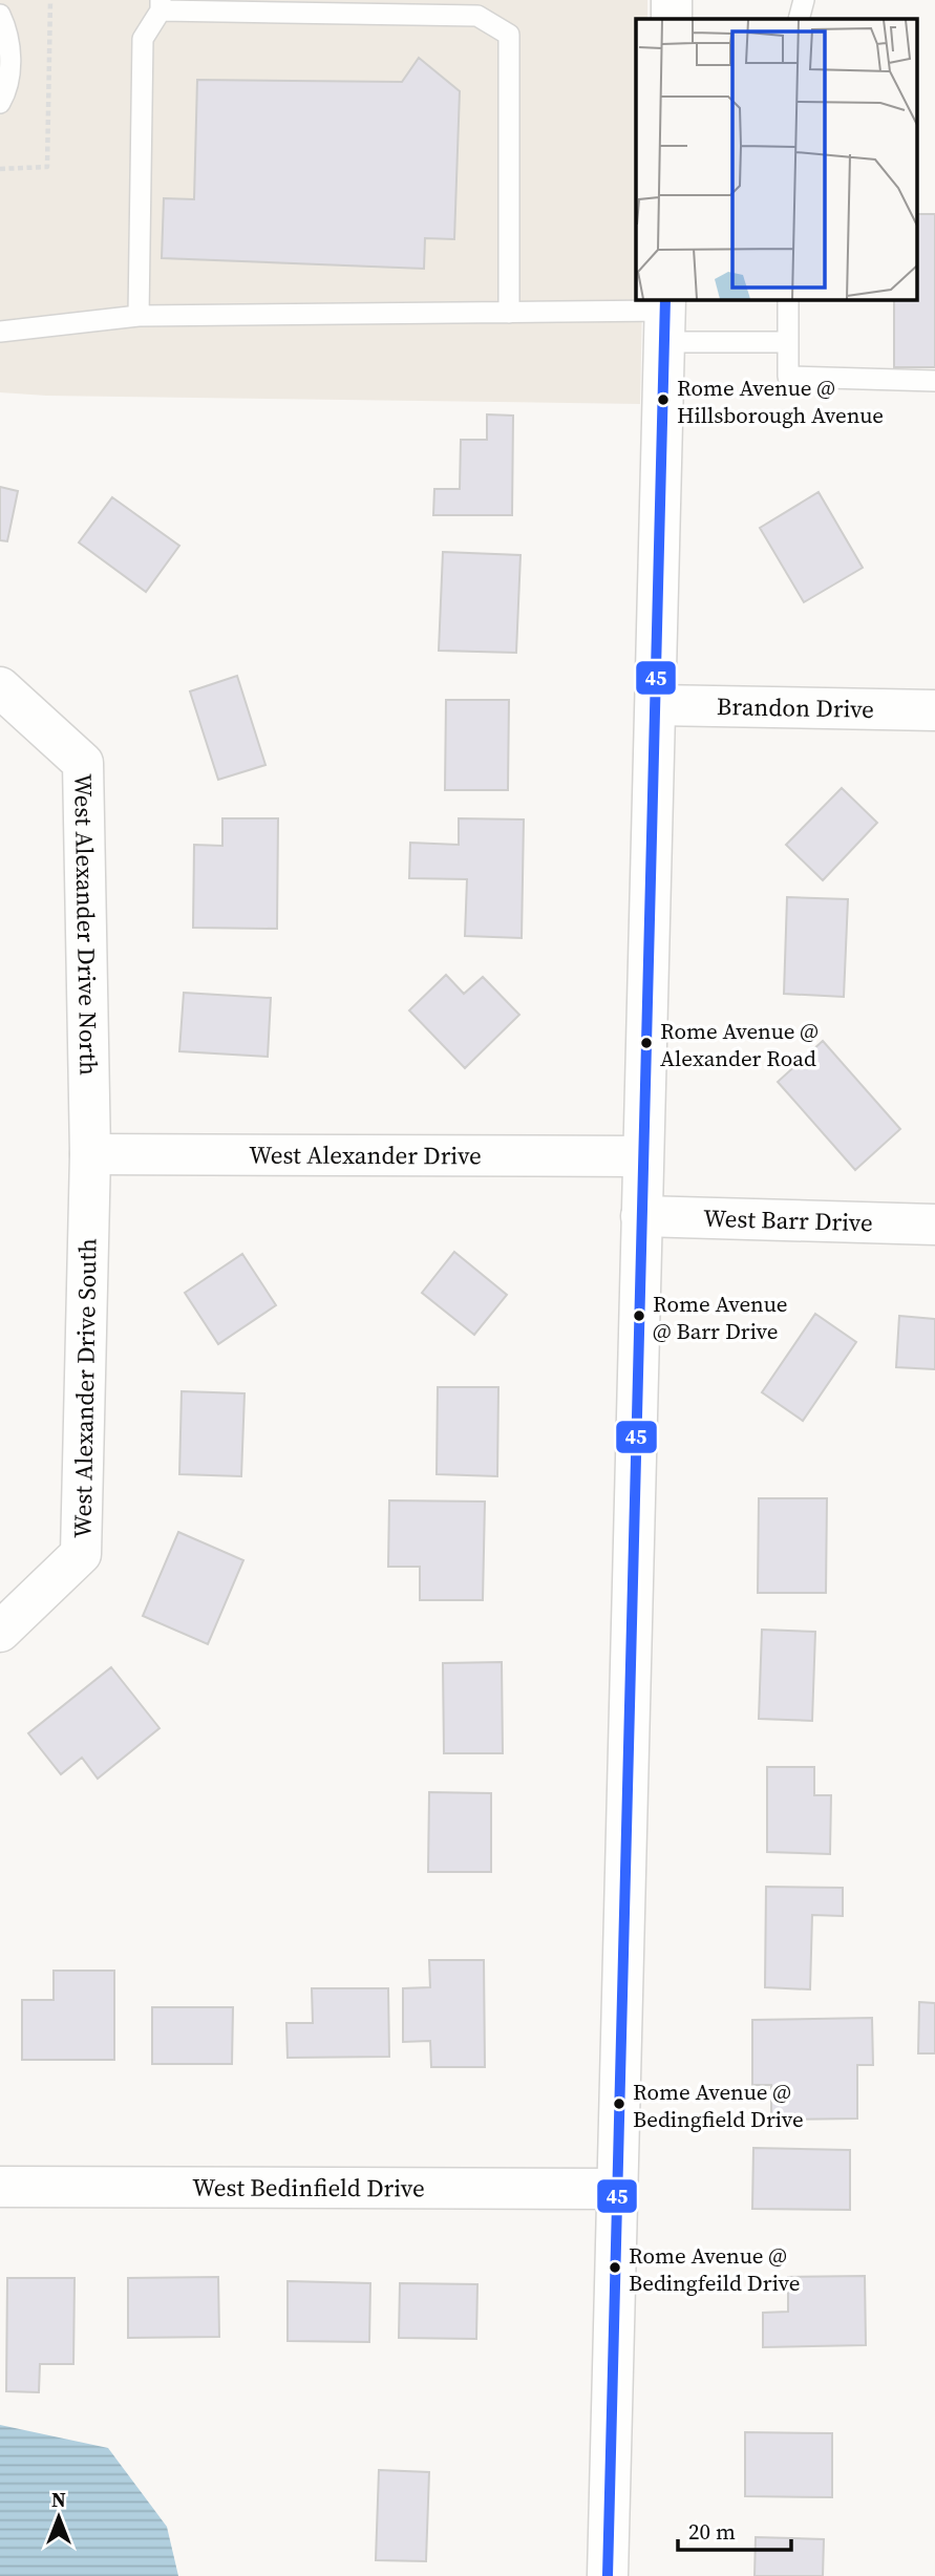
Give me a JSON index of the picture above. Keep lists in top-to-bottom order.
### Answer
{
  "streets": {
    "street": [
      "Brandon Drive",
      "West Alexander Drive North",
      "West Alexander Drive",
      "West Barr Drive",
      "West Alexander Drive South",
      "West Bedinfield Drive"
    ]
  },
  "crossings": [
    ["West Alexander Drive North", "West Alexander Drive"],
    ["West Alexander Drive North", "West Alexander Drive South"],
    ["West Alexander Drive", "West Alexander Drive South"]
  ],
  "places": [
    "Rome Avenue @ Hillsborough Avenue",
    "Rome Avenue @ Alexander Road",
    "Rome Avenue @ Barr Drive",
    "Rome Avenue @ Bedingfield Drive",
    "Rome Avenue @ Bedingfeild Drive"
  ],
  "lines": ["transit line 45"],
  "scale_bar": "20 m",
  "north": "top"
}
